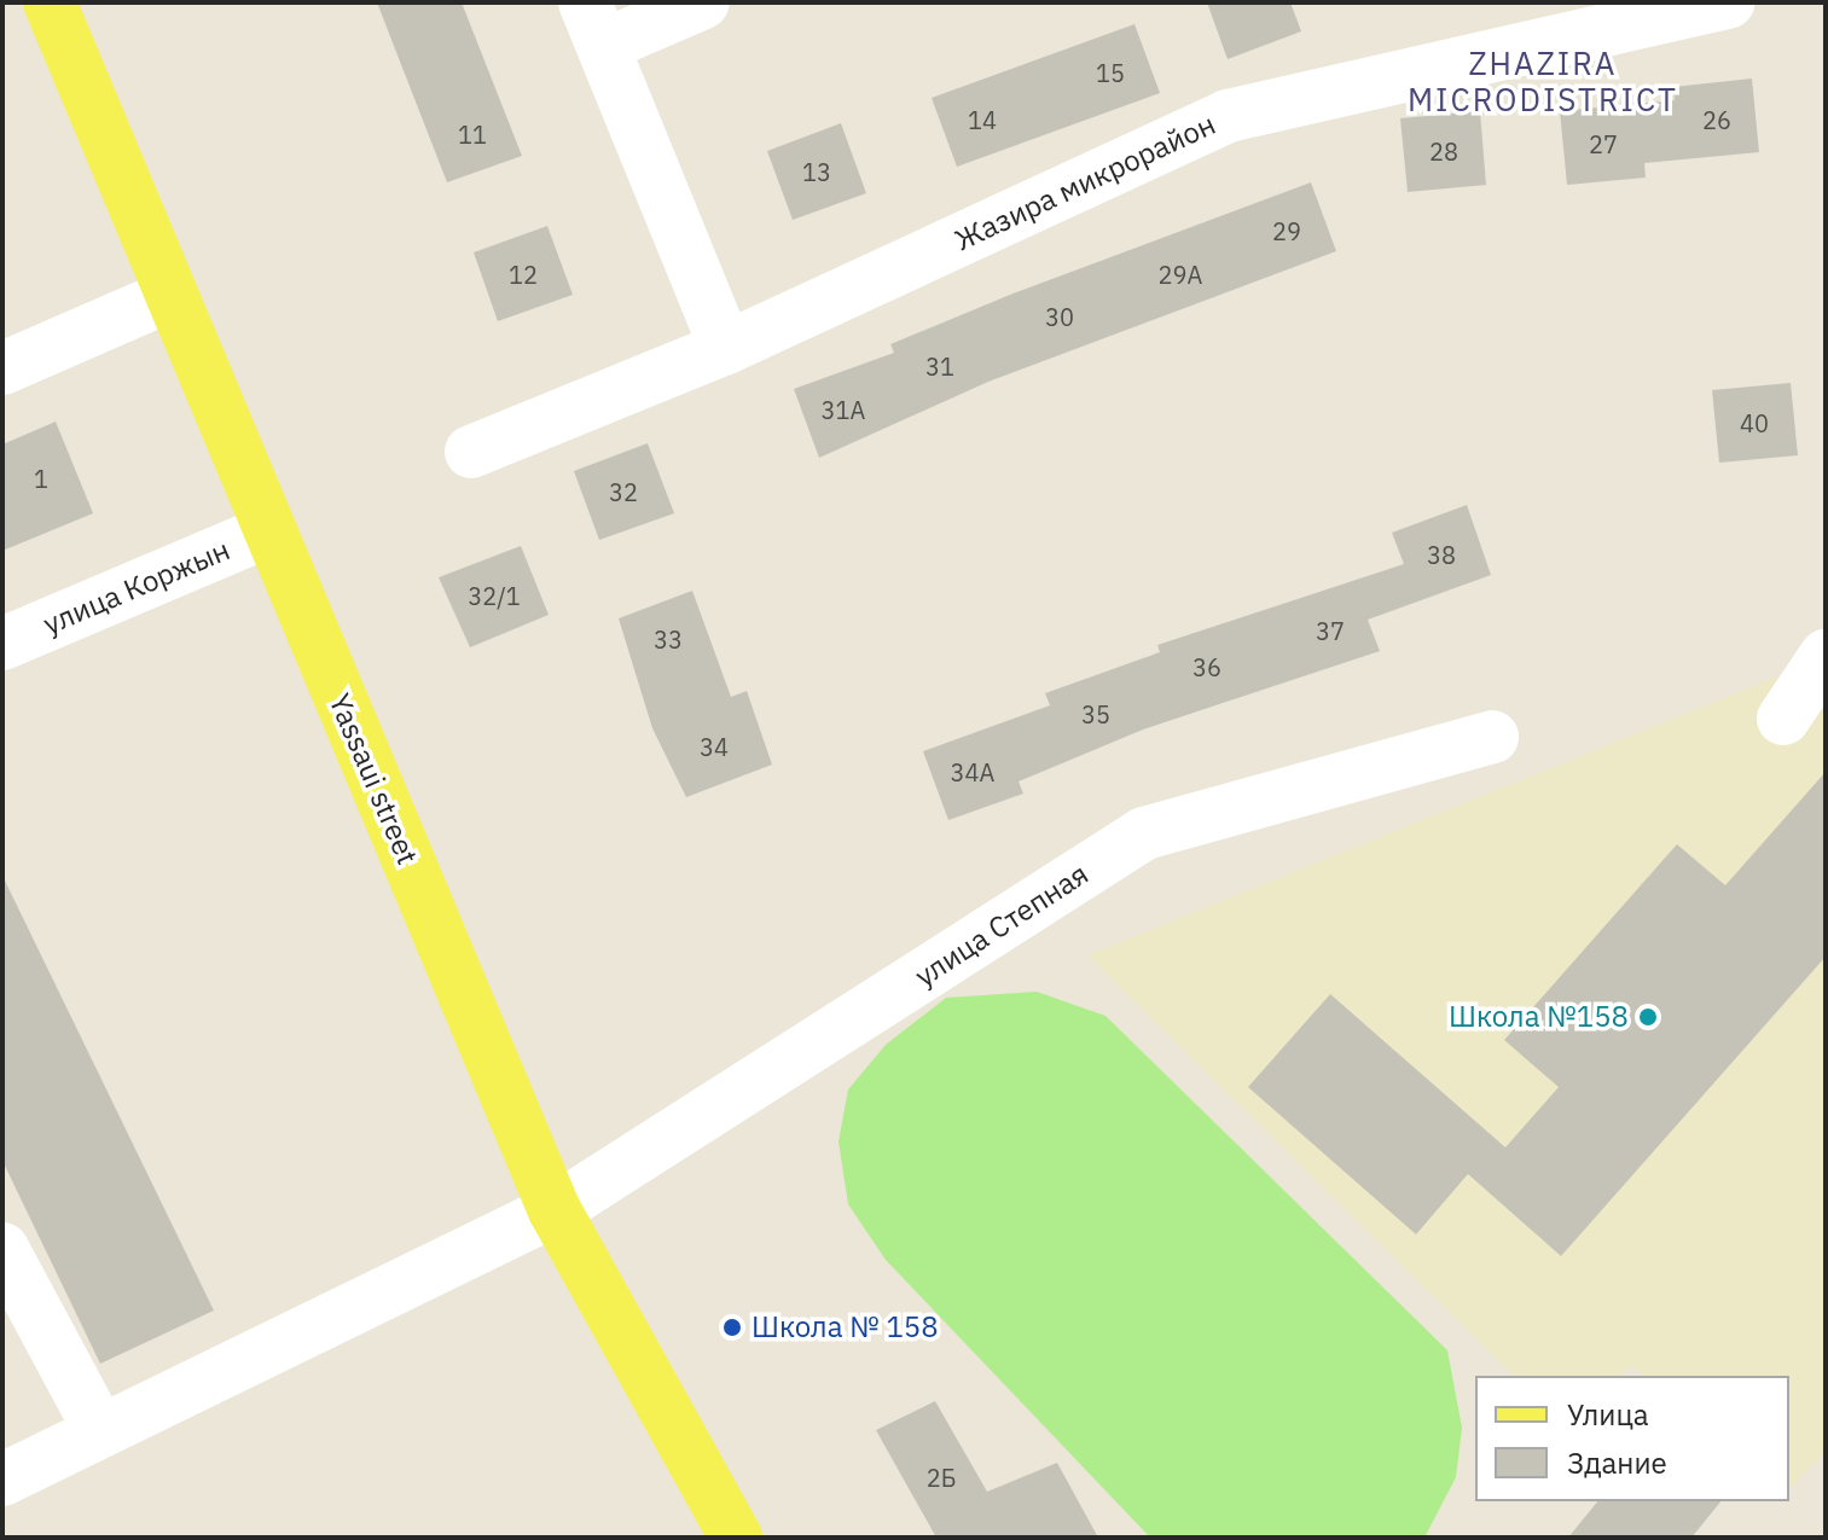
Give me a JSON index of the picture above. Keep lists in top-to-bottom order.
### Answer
{
  "streets": {
    "main road": ["Yassaui street"],
    "street": ["Жазира микрорайон", "улица Коржын", "улица Степная"]
  },
  "crossings": [
    ["улица Коржын", "Yassaui street"],
    ["Yassaui street", "улица Степная"]
  ],
  "districts": ["ZHAZIRA MICRODISTRICT"],
  "places": ["Школа №158", "Школа № 158"],
  "house_numbers": [
    "15",
    "14",
    "26",
    "11",
    "27",
    "28",
    "13",
    "29",
    "12",
    "29А",
    "30",
    "31",
    "31А",
    "40",
    "1",
    "32",
    "38",
    "32/1",
    "37",
    "33",
    "36",
    "35",
    "34",
    "34А",
    "2Б"
  ],
  "legend": ["Улица", "Здание"]
}
